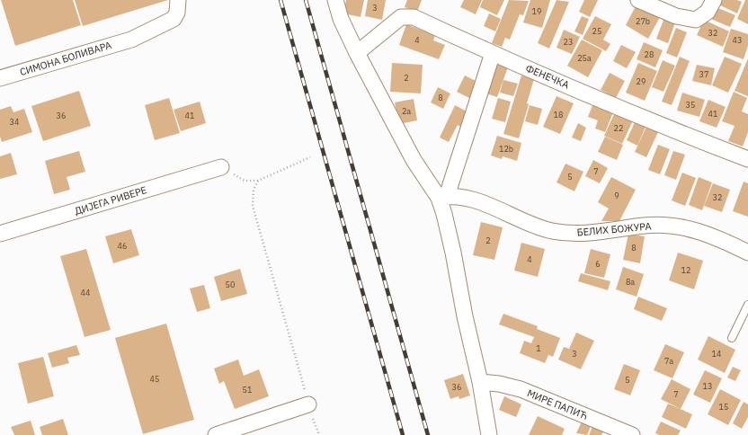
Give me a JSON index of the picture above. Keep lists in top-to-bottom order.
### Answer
{
  "streets": {
    "street": [
      "СИМОНА БОЛИВАРА",
      "ФЕНЕЧКА",
      "ДИЈЕГА РИВЕРЕ",
      "БЕЛИХ БОЖУРА",
      "МИРЕ ПАПИЋ"
    ]
  },
  "house_numbers": [
    "3",
    "19",
    "27b",
    "25",
    "32",
    "4",
    "43",
    "23",
    "28",
    "25a",
    "37",
    "2",
    "29",
    "8",
    "35",
    "2a",
    "41",
    "18",
    "36",
    "41",
    "34",
    "22",
    "12b",
    "7",
    "5",
    "9",
    "32",
    "2",
    "46",
    "8",
    "4",
    "6",
    "12",
    "8a",
    "50",
    "44",
    "1",
    "3",
    "14",
    "7a",
    "45",
    "5",
    "13",
    "36",
    "51",
    "7",
    "15"
  ]
}
